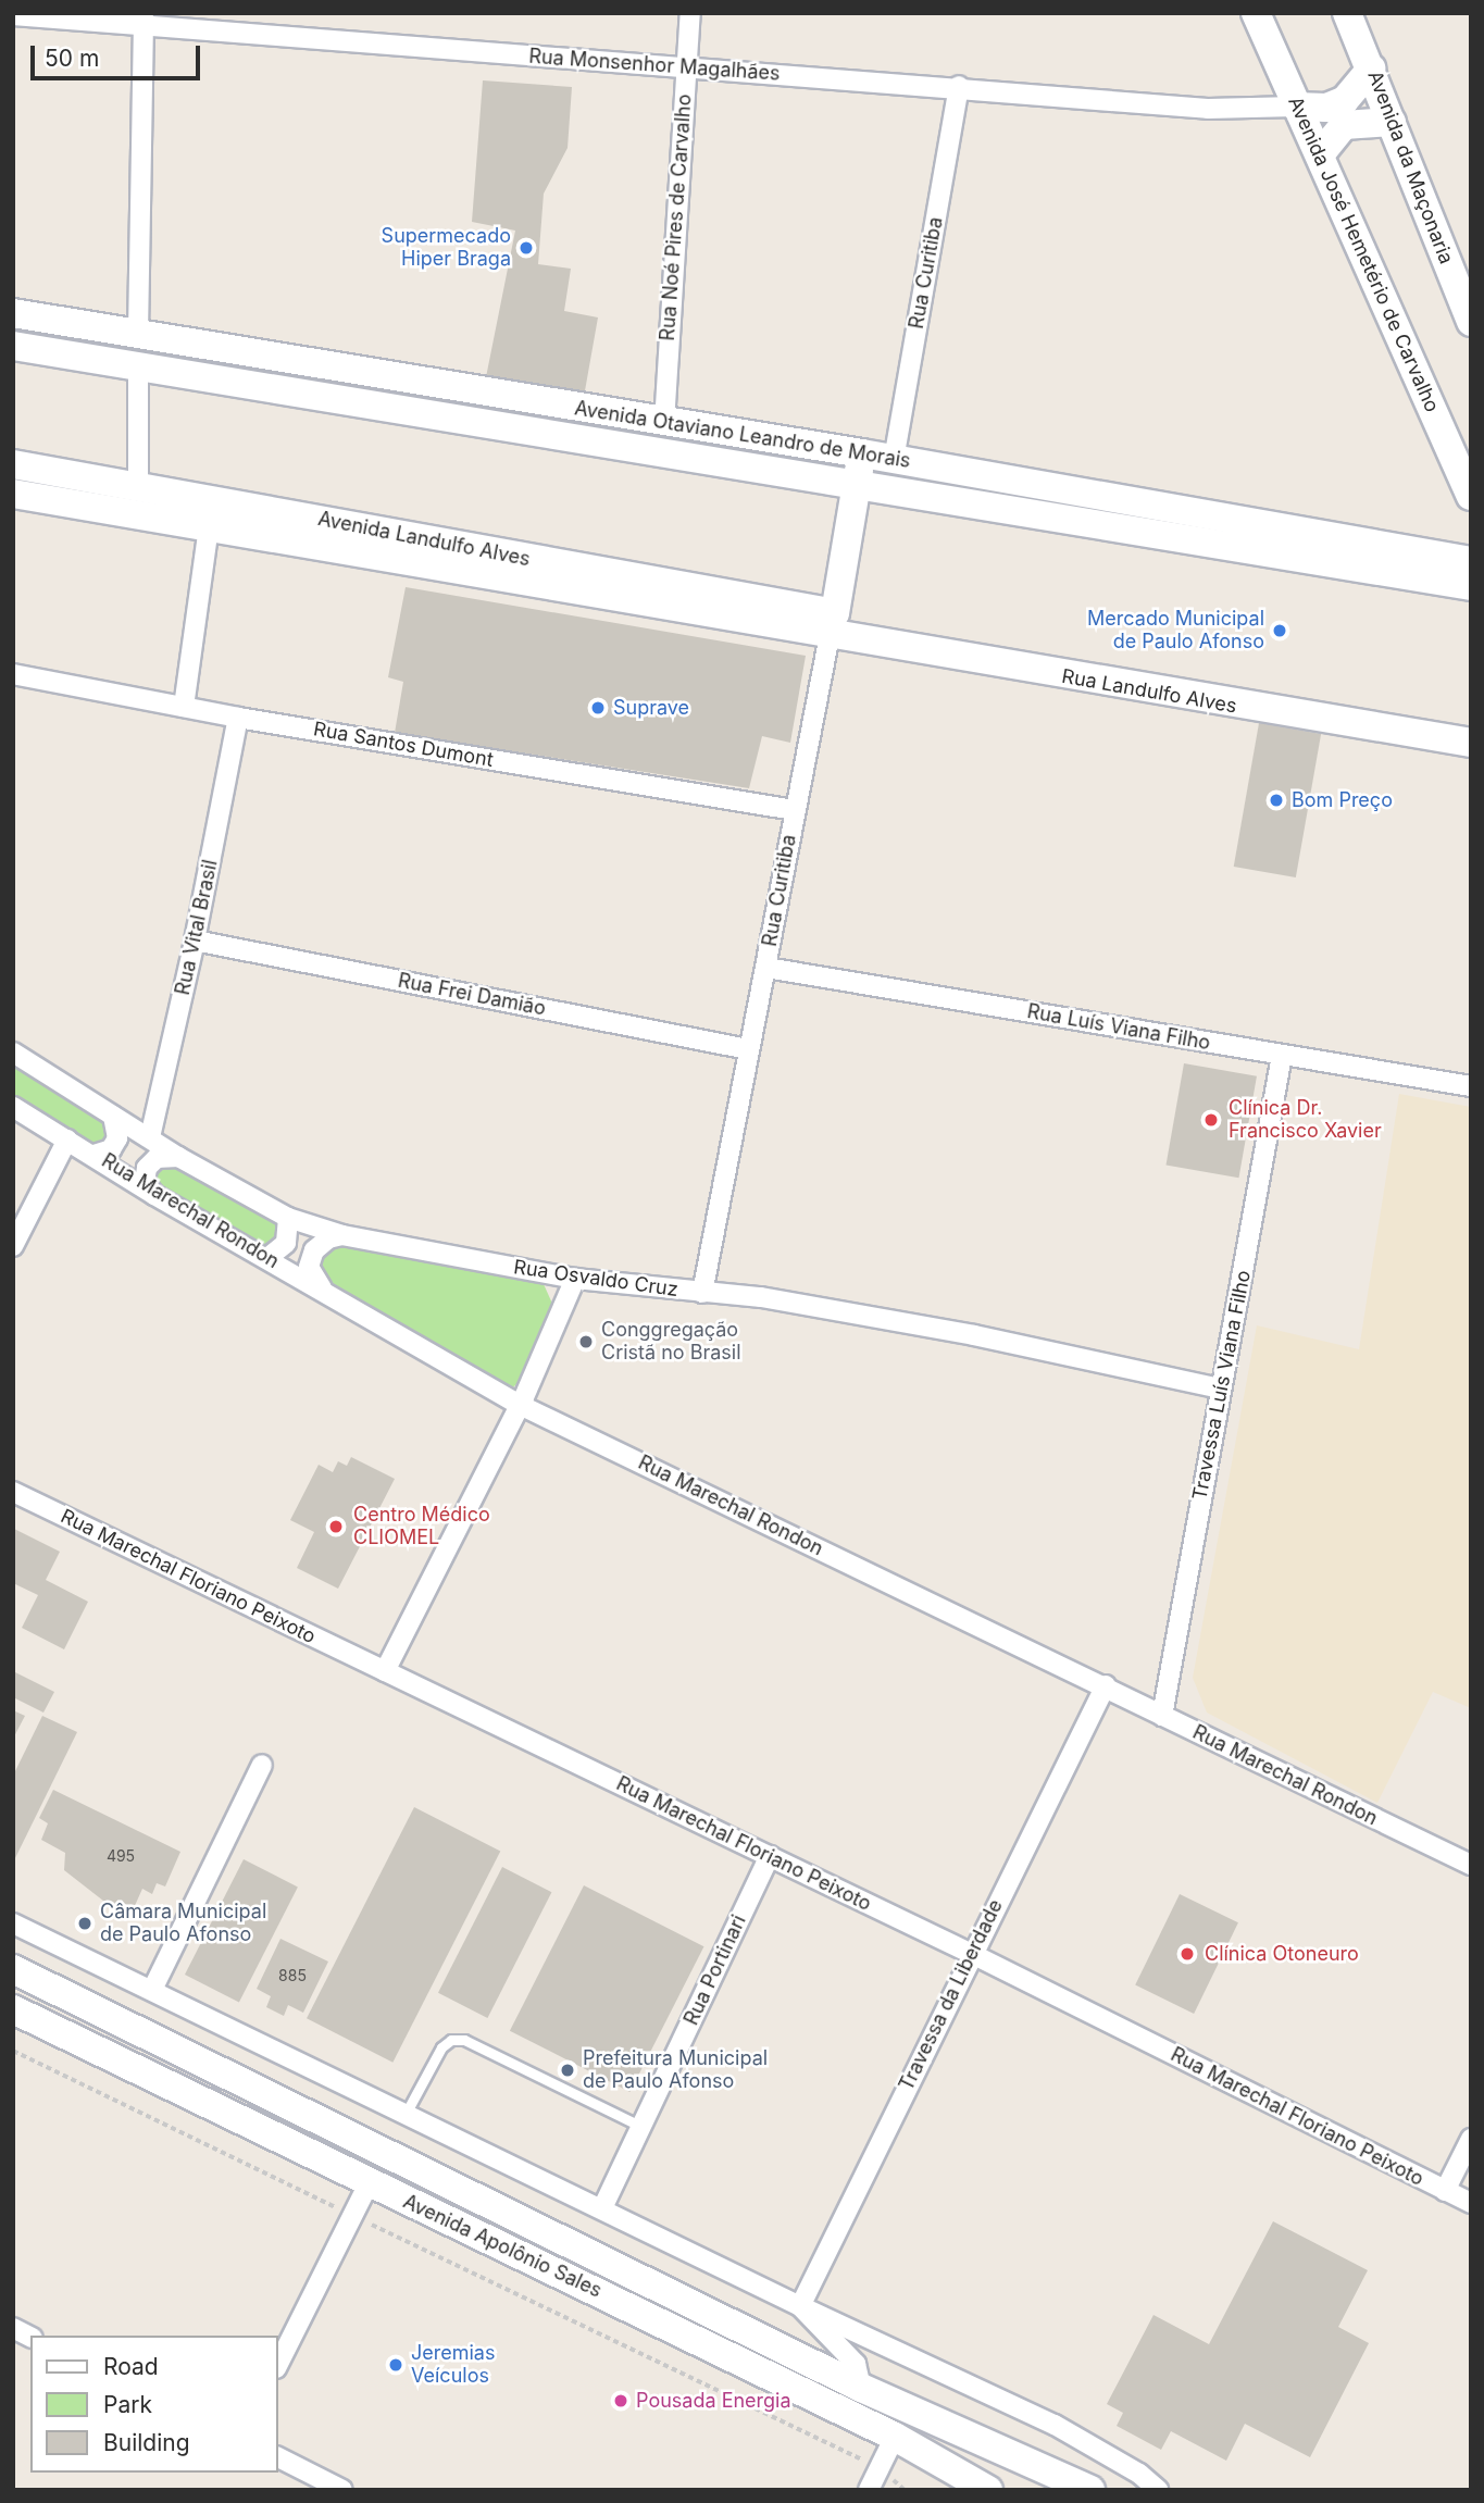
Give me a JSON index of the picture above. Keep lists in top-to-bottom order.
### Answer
{
  "streets": {
    "street": [
      "Rua Monsenhor Magalhães",
      "Avenida da Maçonaria",
      "Rua Noé Pires de Carvalho",
      "Avenida José Hemetério de Carvalho",
      "Rua Curitiba",
      "Avenida Otaviano Leandro de Morais",
      "Avenida Landulfo Alves",
      "Rua Landulfo Alves",
      "Rua Santos Dumont",
      "Rua Vital Brasil",
      "Rua Frei Damião",
      "Rua Luís Viana Filho",
      "Rua Marechal Rondon",
      "Rua Osvaldo Cruz",
      "Travessa Luís Viana Filho",
      "Rua Marechal Floriano Peixoto",
      "Rua Portinari",
      "Travessa da Liberdade",
      "Avenida Apolônio Sales"
    ]
  },
  "crossings": [
    ["Rua Monsenhor Magalhães", "Rua Noé Pires de Carvalho"],
    ["Rua Monsenhor Magalhães", "Avenida José Hemetério de Carvalho"],
    ["Rua Monsenhor Magalhães", "Rua Curitiba"],
    ["Rua Noé Pires de Carvalho", "Avenida Otaviano Leandro de Morais"],
    ["Rua Curitiba", "Avenida Otaviano Leandro de Morais"],
    ["Rua Curitiba", "Avenida Landulfo Alves"],
    ["Rua Curitiba", "Rua Landulfo Alves"],
    ["Rua Curitiba", "Rua Santos Dumont"],
    ["Rua Curitiba", "Rua Frei Damião"],
    ["Rua Curitiba", "Rua Luís Viana Filho"],
    ["Rua Curitiba", "Rua Osvaldo Cruz"],
    ["Avenida Landulfo Alves", "Rua Landulfo Alves"],
    ["Rua Santos Dumont", "Rua Vital Brasil"],
    ["Rua Vital Brasil", "Rua Frei Damião"],
    ["Rua Vital Brasil", "Rua Osvaldo Cruz"],
    ["Rua Luís Viana Filho", "Travessa Luís Viana Filho"],
    ["Rua Marechal Rondon", "Travessa Luís Viana Filho"],
    ["Rua Marechal Rondon", "Travessa da Liberdade"],
    ["Rua Osvaldo Cruz", "Travessa Luís Viana Filho"],
    ["Rua Marechal Floriano Peixoto", "Rua Portinari"],
    ["Rua Marechal Floriano Peixoto", "Travessa da Liberdade"]
  ],
  "places": [
    "Supermecado Hiper Braga",
    "Mercado Municipal de Paulo Afonso",
    "Suprave",
    "Bom Preço",
    "Clínica Dr. Francisco Xavier",
    "Conggregação Cristã no Brasil",
    "Centro Médico CLIOMEL",
    "Câmara Municipal de Paulo Afonso",
    "Clínica Otoneuro",
    "Prefeitura Municipal de Paulo Afonso",
    "Jeremias Veículos",
    "Pousada Energia"
  ],
  "house_numbers": ["495", "885"],
  "legend": ["Road", "Park", "Building"],
  "scale_bar": "50 m"
}
